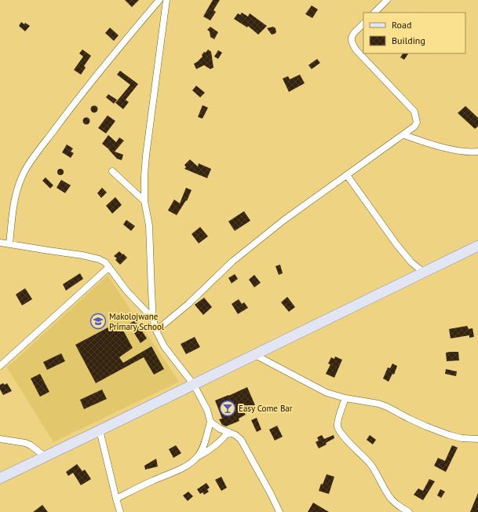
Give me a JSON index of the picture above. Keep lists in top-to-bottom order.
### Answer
{
  "places": {
    "school or university": ["Makolojwane Primary School"],
    "bar": ["Easy Come Bar"]
  },
  "legend": ["Road", "Building"]
}
